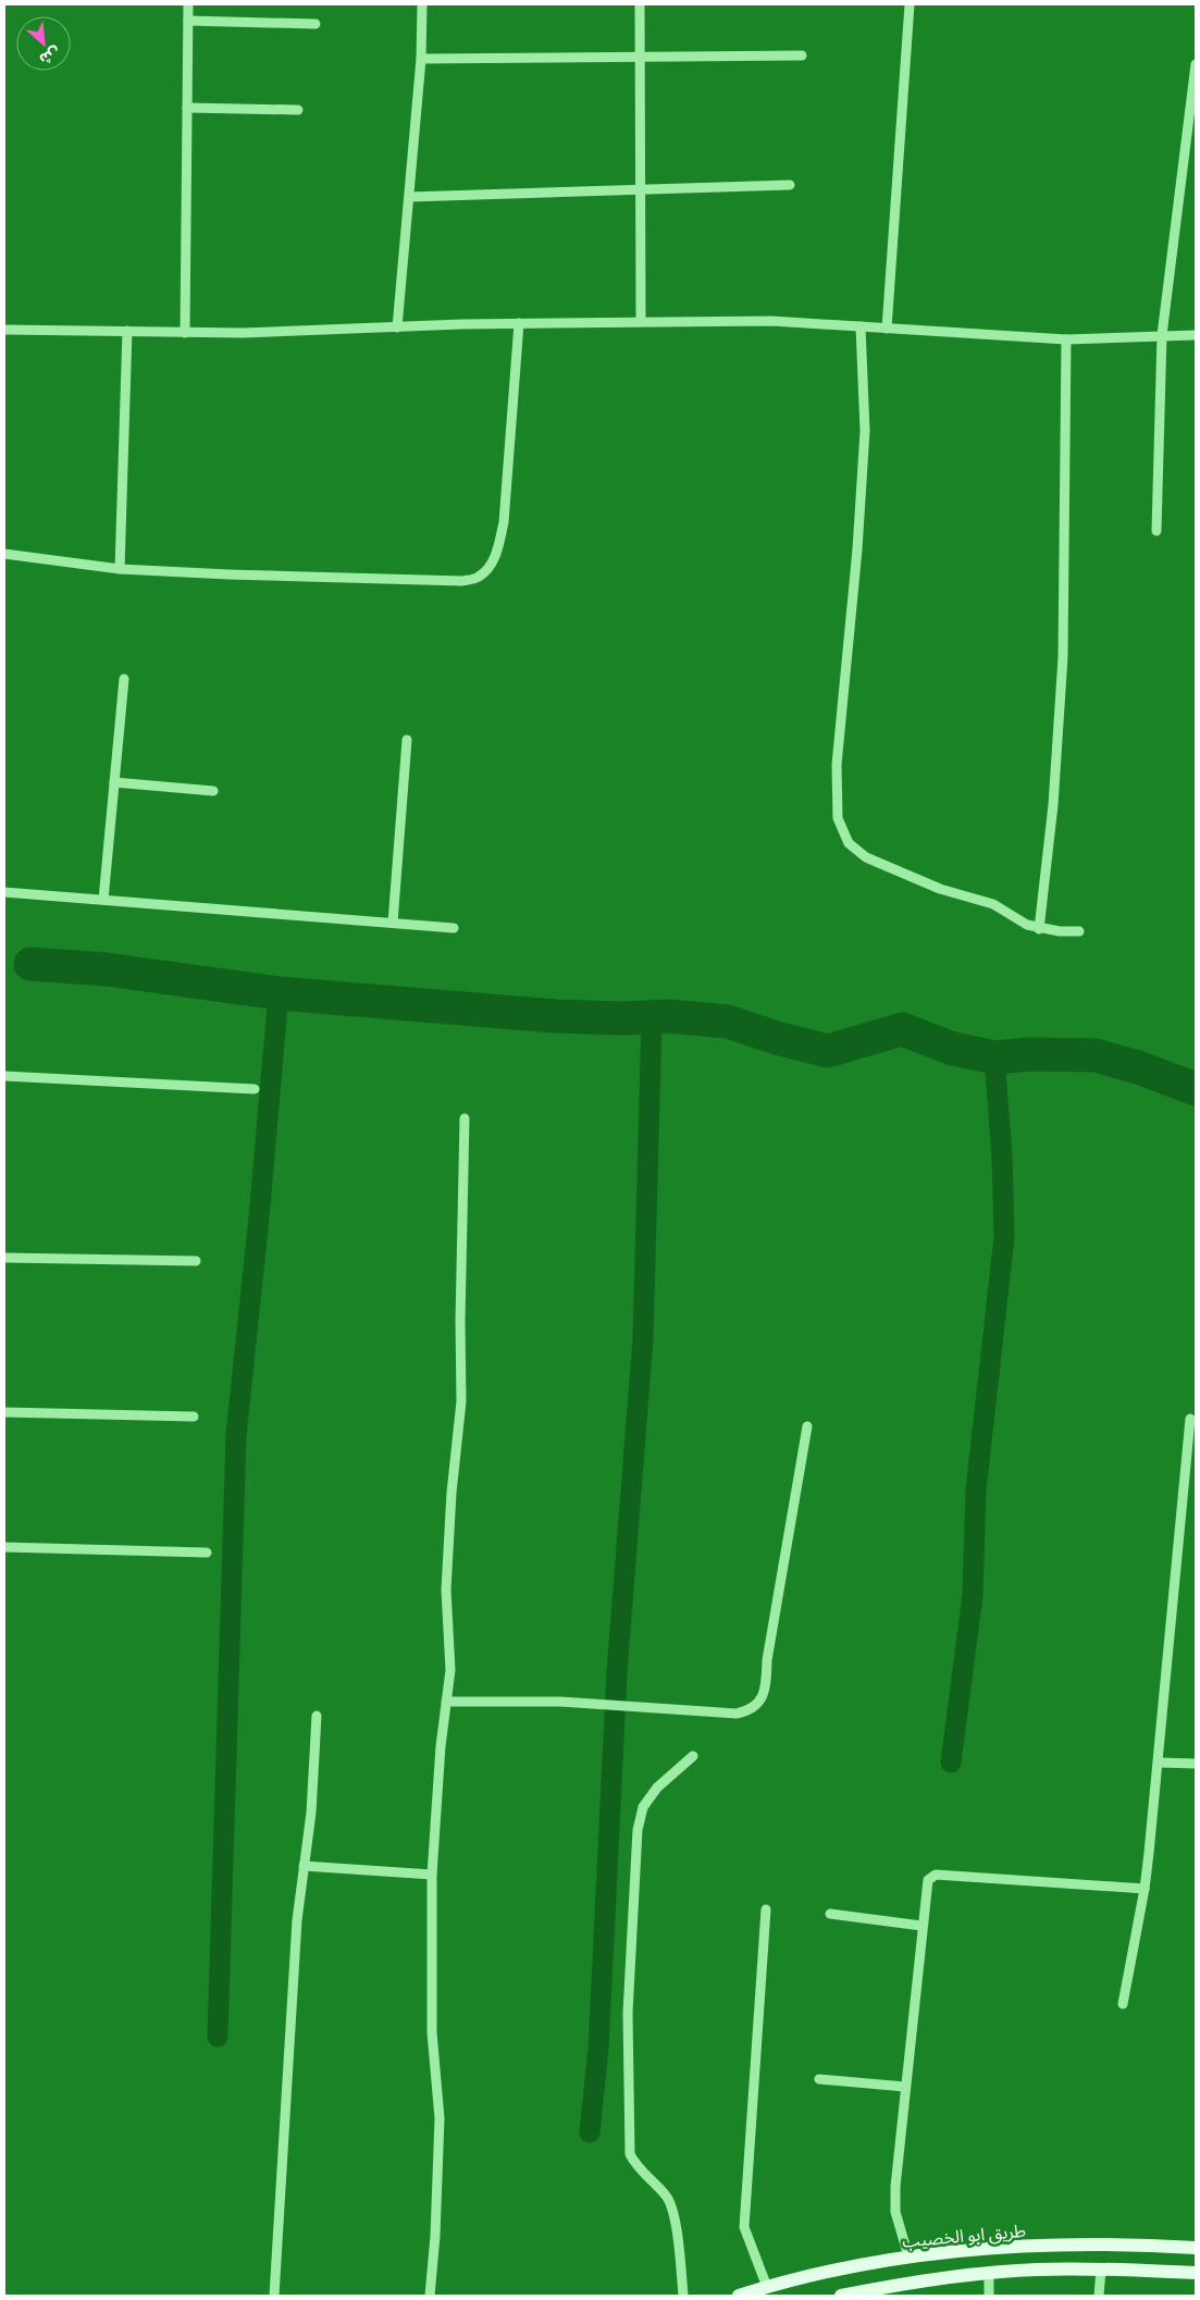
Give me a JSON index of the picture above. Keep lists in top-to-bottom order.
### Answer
{
  "streets": {
    "main road": ["طريق ابو الخصيب"]
  },
  "north": "bottom right"
}
